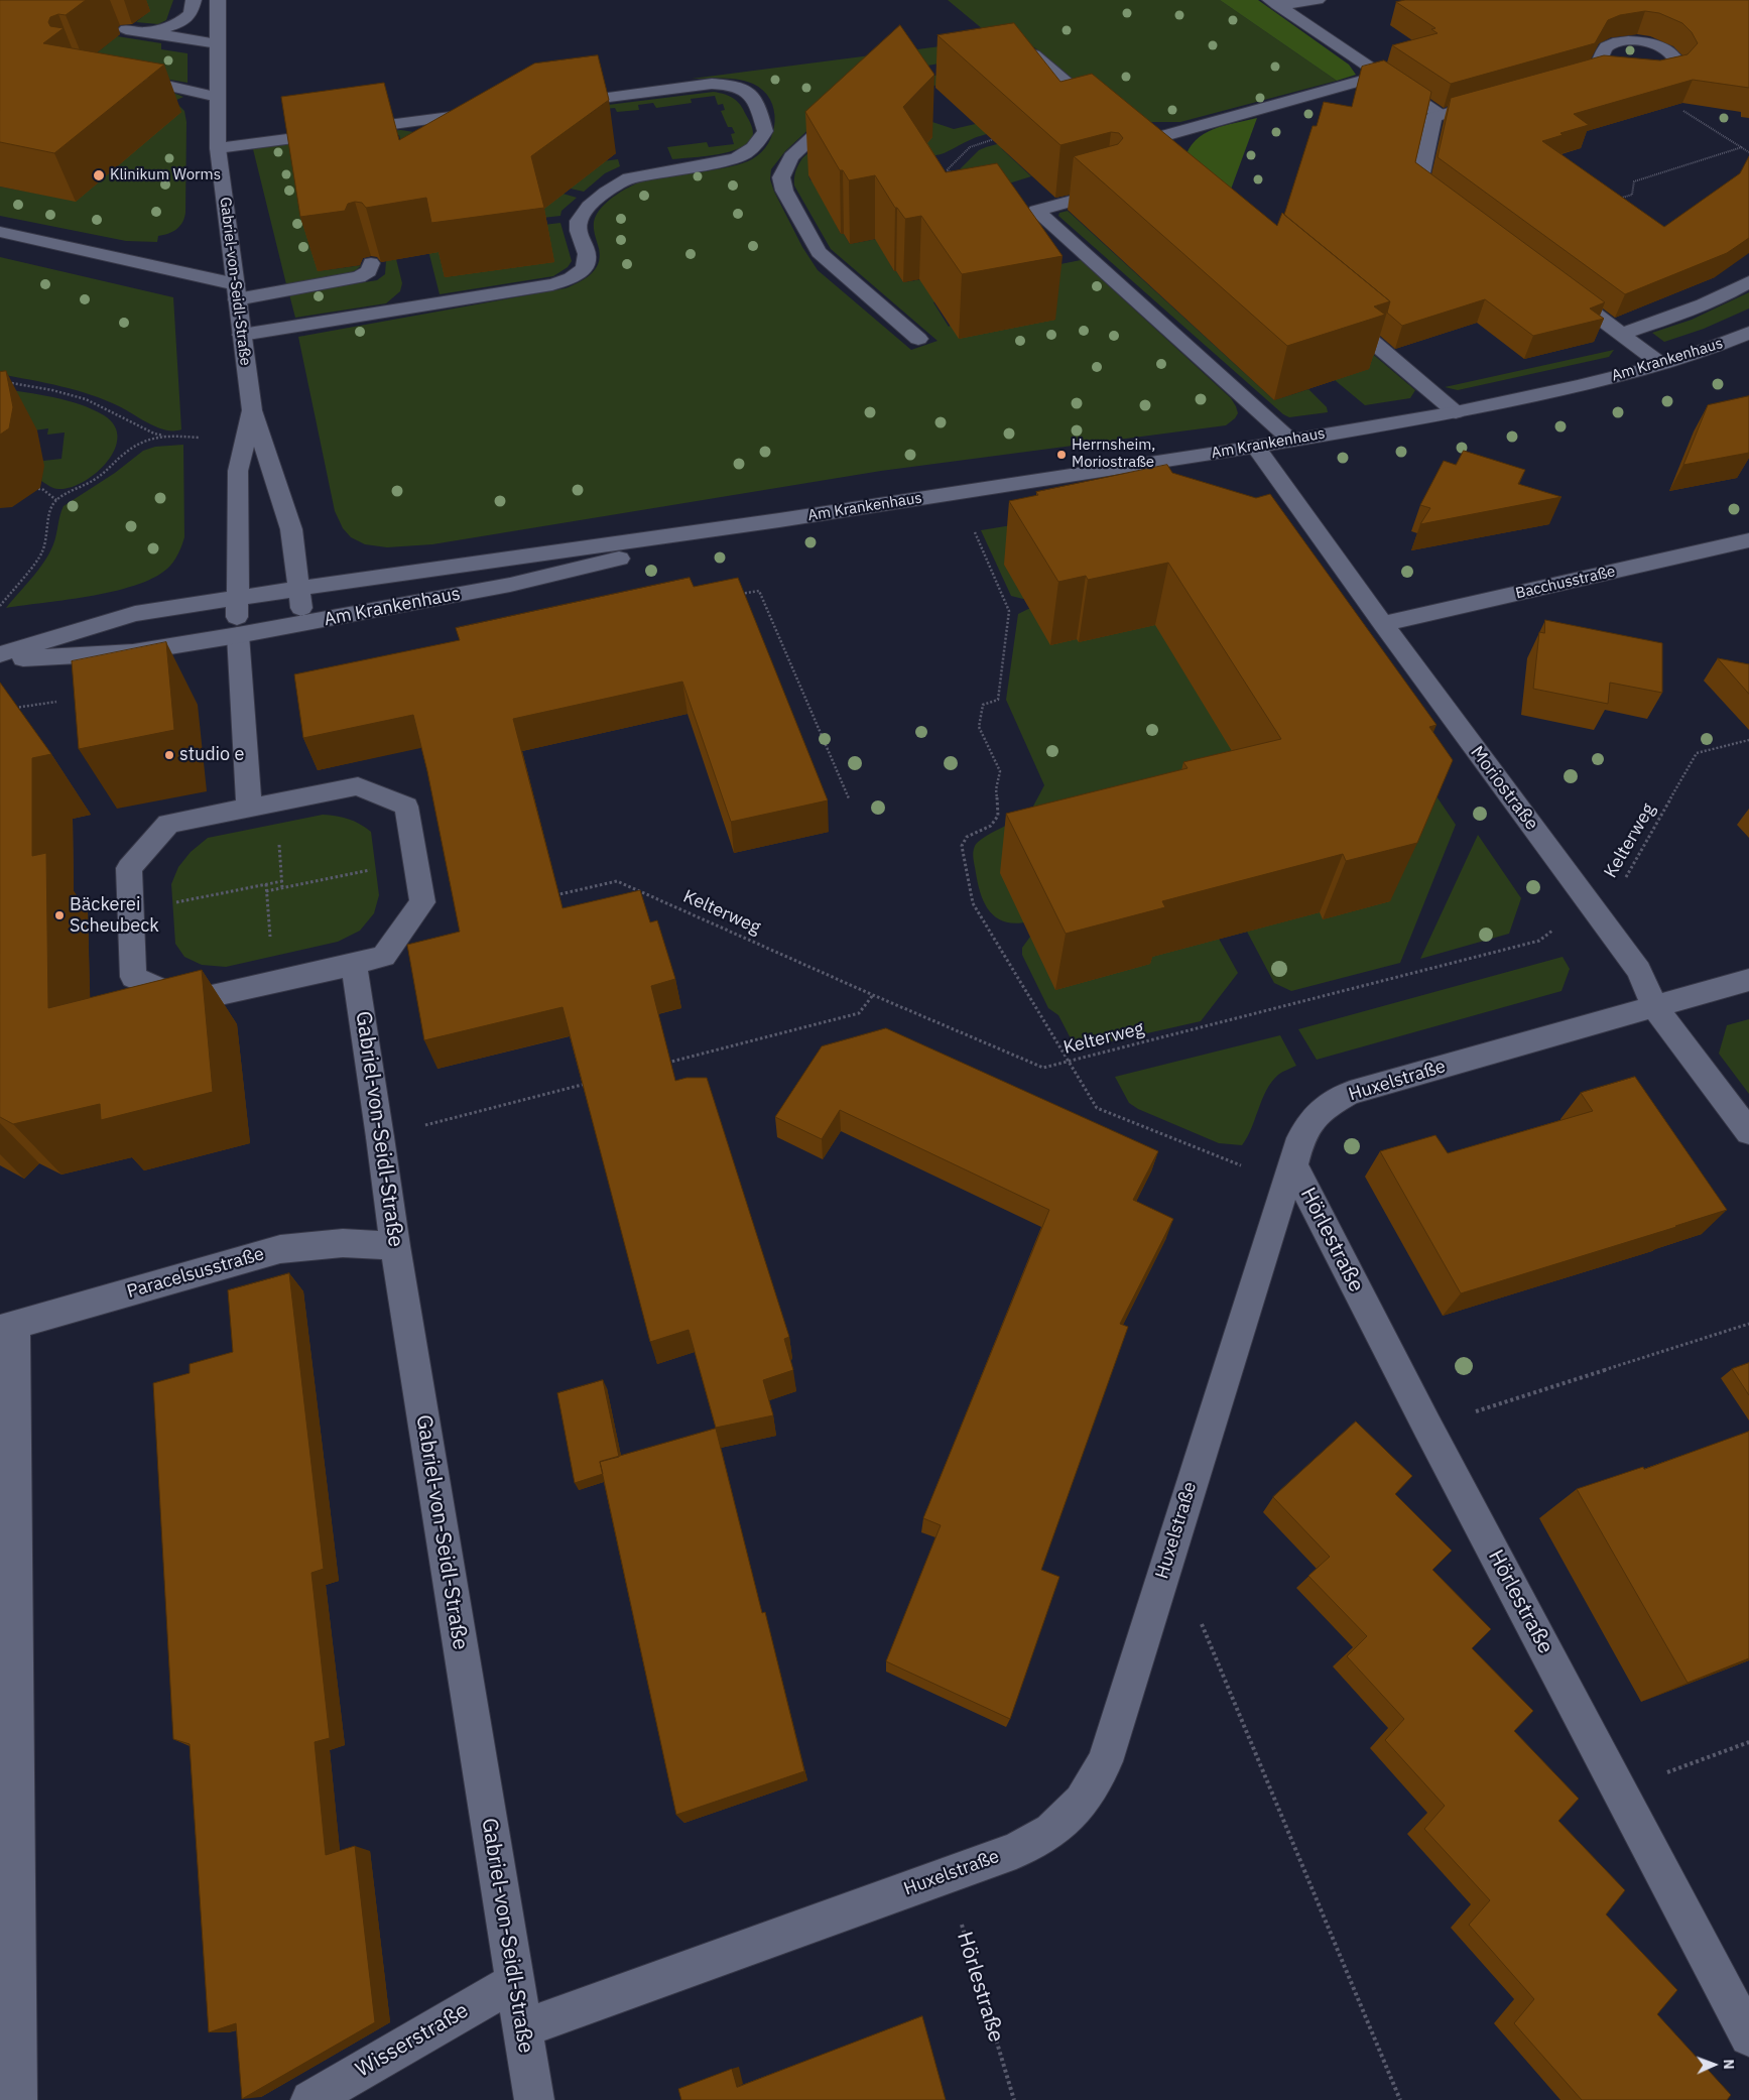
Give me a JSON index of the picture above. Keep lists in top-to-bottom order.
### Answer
{
  "streets": {
    "street": [
      "Gabriel-von-Seidl-Straße",
      "Am Krankenhaus",
      "Bacchusstraße",
      "Moriostraße",
      "Huxelstraße",
      "Hörlestraße",
      "Paracelsusstraße",
      "Wisserstraße"
    ],
    "path": ["Kelterweg"]
  },
  "crossings": [
    ["Gabriel-von-Seidl-Straße", "Am Krankenhaus"],
    ["Gabriel-von-Seidl-Straße", "Huxelstraße"],
    ["Gabriel-von-Seidl-Straße", "Paracelsusstraße"],
    ["Gabriel-von-Seidl-Straße", "Wisserstraße"],
    ["Am Krankenhaus", "Moriostraße"],
    ["Bacchusstraße", "Moriostraße"],
    ["Moriostraße", "Kelterweg"],
    ["Moriostraße", "Huxelstraße"],
    ["Huxelstraße", "Hörlestraße"]
  ],
  "places": [
    "Klinikum Worms",
    "Herrnsheim, Moriostraße",
    "studio e",
    "Bäckerei Scheubeck"
  ],
  "north": "right"
}
